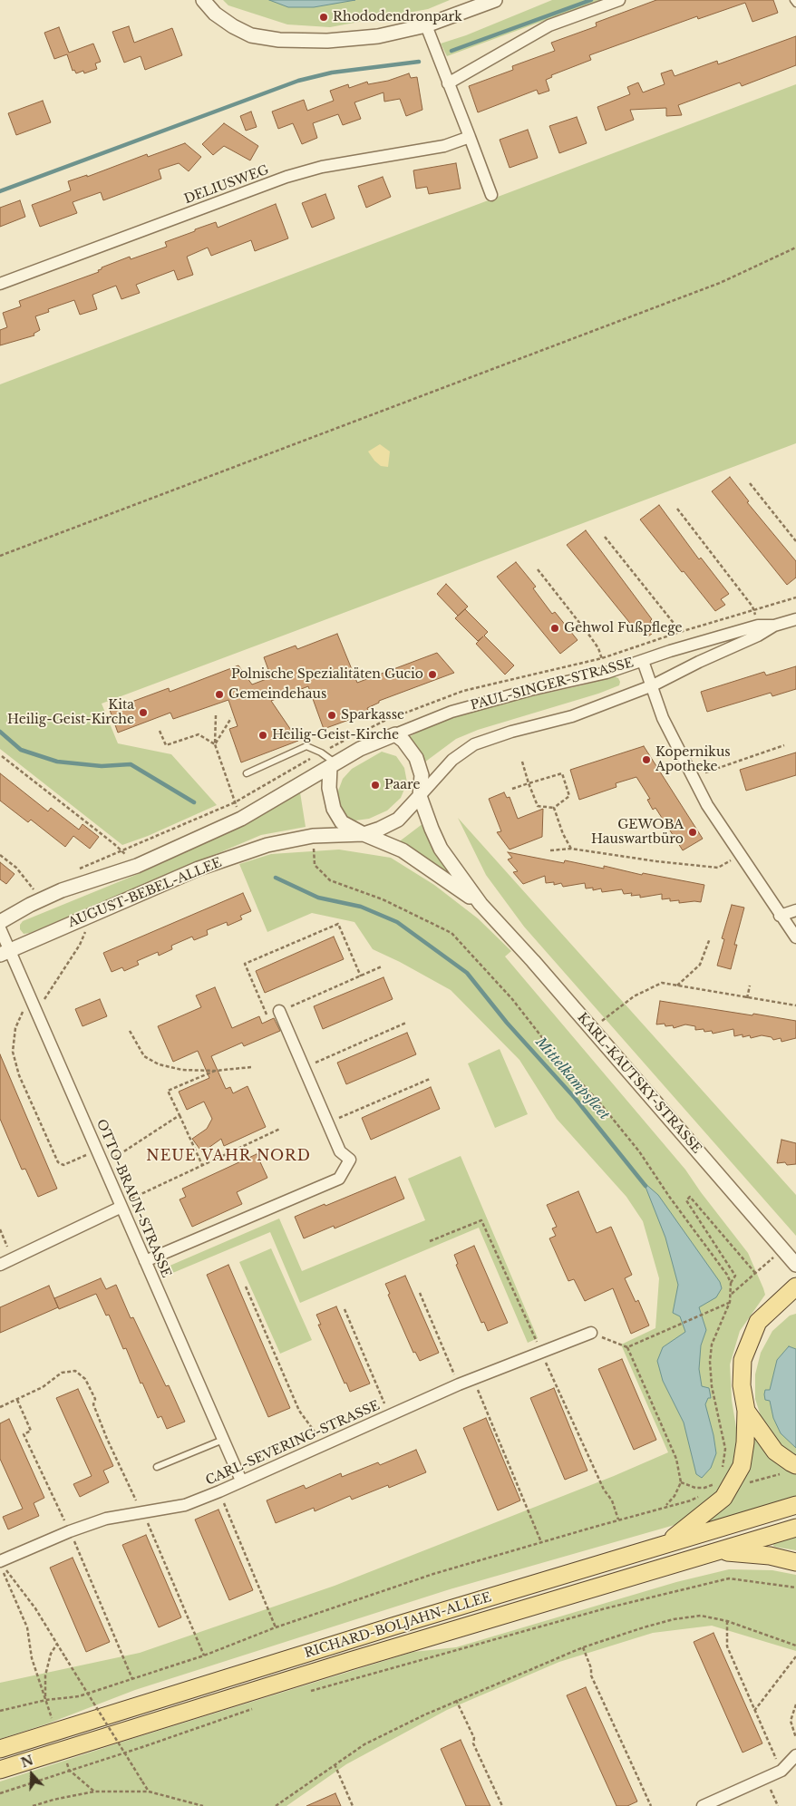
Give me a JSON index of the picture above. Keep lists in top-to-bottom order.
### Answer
{
  "streets": {
    "main road": ["RICHARD-BOLJAHN-ALLEE"],
    "street": [
      "DELIUSWEG",
      "PAUL-SINGER-STRASSE",
      "AUGUST-BEBEL-ALLEE",
      "KARL-KAUTSKY-STRASSE",
      "OTTO-BRAUN-STRASSE",
      "CARL-SEVERING-STRASSE"
    ]
  },
  "crossings": [
    ["PAUL-SINGER-STRASSE", "AUGUST-BEBEL-ALLEE"],
    ["PAUL-SINGER-STRASSE", "KARL-KAUTSKY-STRASSE"],
    ["AUGUST-BEBEL-ALLEE", "KARL-KAUTSKY-STRASSE"],
    ["AUGUST-BEBEL-ALLEE", "OTTO-BRAUN-STRASSE"],
    ["OTTO-BRAUN-STRASSE", "CARL-SEVERING-STRASSE"]
  ],
  "districts": ["NEUE VAHR NORD"],
  "water": ["Mittelkampsfleet"],
  "places": [
    "Rhododendronpark",
    "Gehwol Fußpflege",
    "Polnische Spezialitäten Gucio",
    "Gemeindehaus",
    "Kita Heilig-Geist-Kirche",
    "Sparkasse",
    "Heilig-Geist-Kirche",
    "Kopernikus Apotheke",
    "Paare",
    "GEWOBA Hauswartbüro"
  ],
  "north": "top"
}
